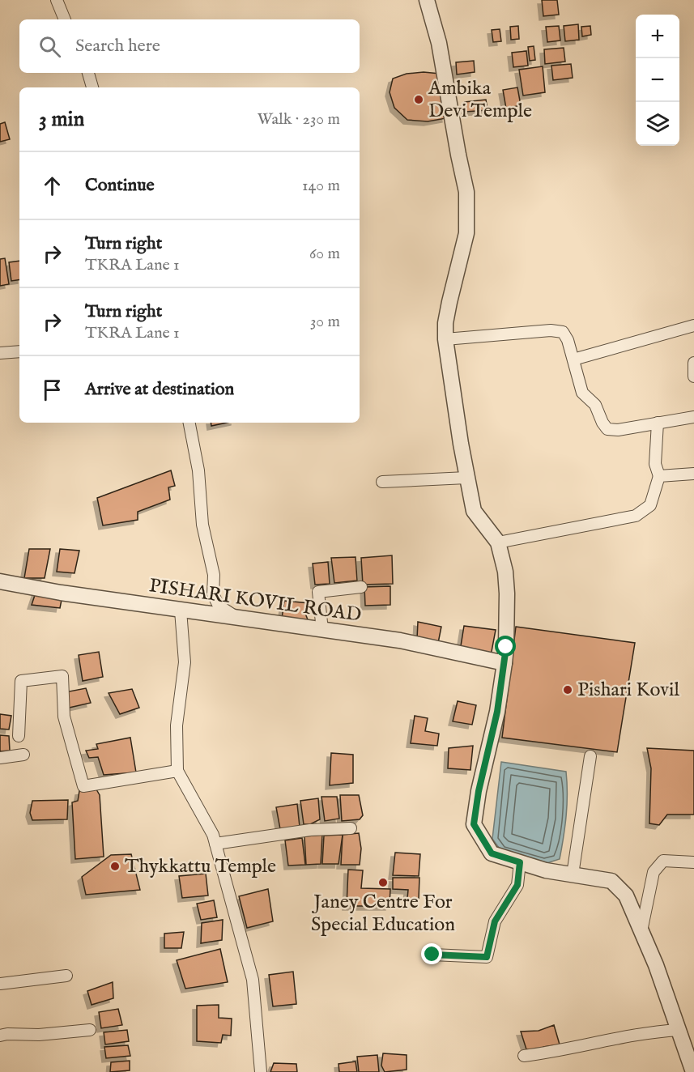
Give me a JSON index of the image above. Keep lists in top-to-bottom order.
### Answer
{
  "streets": {
    "street": ["PISHARI KOVIL ROAD"]
  },
  "places": [
    "Ambika Devi Temple",
    "Pishari Kovil",
    "Thykkattu Temple",
    "Janey Centre For Special Education"
  ],
  "page": {
    "map_buttons": ["+", "−"],
    "search": "Search here",
    "heading": ["3 min", "Walk · 230 m"],
    "list": [
      ["Continue", "140 m"],
      ["Turn right", "TKRA Lane 1", "60 m"],
      ["Turn right", "TKRA Lane 1", "30 m"],
      "Arrive at destination"
    ]
  }
}
